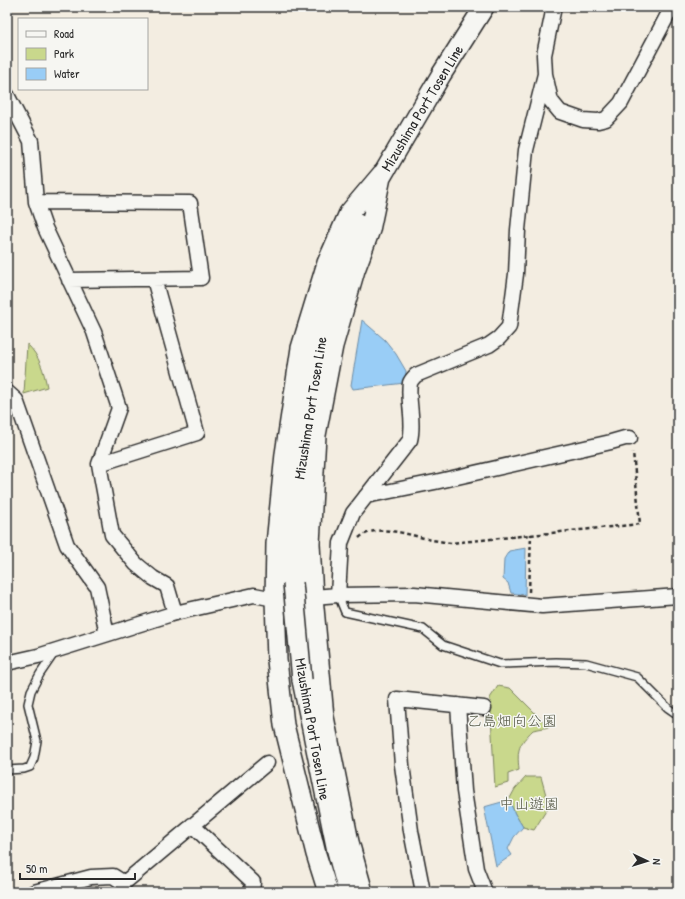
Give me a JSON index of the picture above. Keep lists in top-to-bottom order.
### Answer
{
  "streets": {
    "main road": ["Mizushima Port Tosen Line"]
  },
  "parks": ["乙島畑向公園", "中山遊園"],
  "legend": ["Road", "Park", "Water"],
  "scale_bar": "50 m",
  "north": "right"
}
